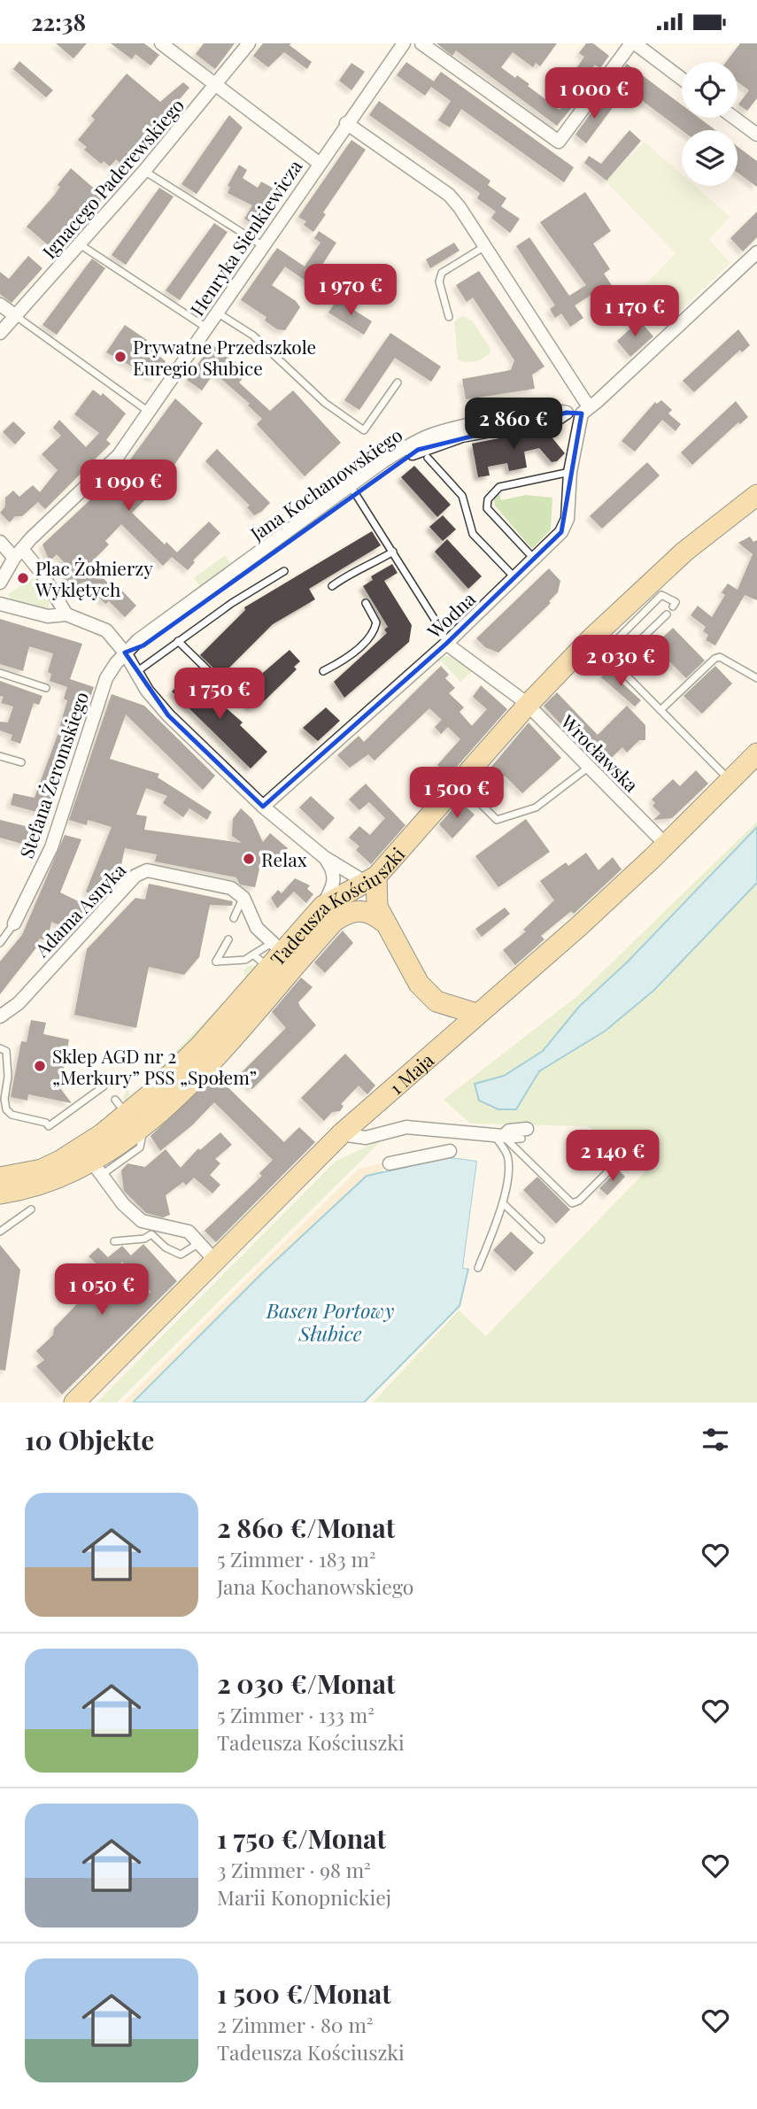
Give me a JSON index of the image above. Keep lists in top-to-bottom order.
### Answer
{
  "streets": {
    "main road": ["Tadeusza Kościuszki", "1 Maja"],
    "street": [
      "Ignacego Paderewskiego",
      "Henryka Sienkiewicza",
      "Jana Kochanowskiego",
      "Wodna",
      "Wrocławska",
      "Stefana Żeromskiego",
      "Adama Asnyka"
    ]
  },
  "crossings": [
    ["Jana Kochanowskiego", "Wodna"],
    ["Jana Kochanowskiego", "Wrocławska"],
    ["Jana Kochanowskiego", "Stefana Żeromskiego"],
    ["Wodna", "Wrocławska"],
    ["Wrocławska", "Tadeusza Kościuszki"],
    ["Wrocławska", "1 Maja"]
  ],
  "water": ["Basen Portowy Słubice"],
  "places": [
    "Prywatne Przedszkole Euregio Słubice",
    "Plac Żołnierzy Wyklętych",
    "Relax",
    "Sklep AGD nr 2 „Merkury” PSS „Społem”"
  ],
  "page": {
    "status": "22:38",
    "price": [
      "1 000 €",
      "1 970 €",
      "1 170 €",
      "2 860 €",
      "1 090 €",
      "2 030 €",
      "1 750 €",
      "1 500 €",
      "2 140 €",
      "1 050 €"
    ],
    "heading": "10 Objekte",
    "list": [
      {
        "name": "2 860 €/Monat",
        "note": "5 Zimmer · 183 m² · Jana Kochanowskiego"
      },
      {
        "name": "2 030 €/Monat",
        "note": "5 Zimmer · 133 m² · Tadeusza Kościuszki"
      },
      {
        "name": "1 750 €/Monat",
        "note": "3 Zimmer · 98 m² · Marii Konopnickiej"
      },
      {
        "name": "1 500 €/Monat",
        "note": "2 Zimmer · 80 m² · Tadeusza Kościuszki"
      }
    ]
  }
}
